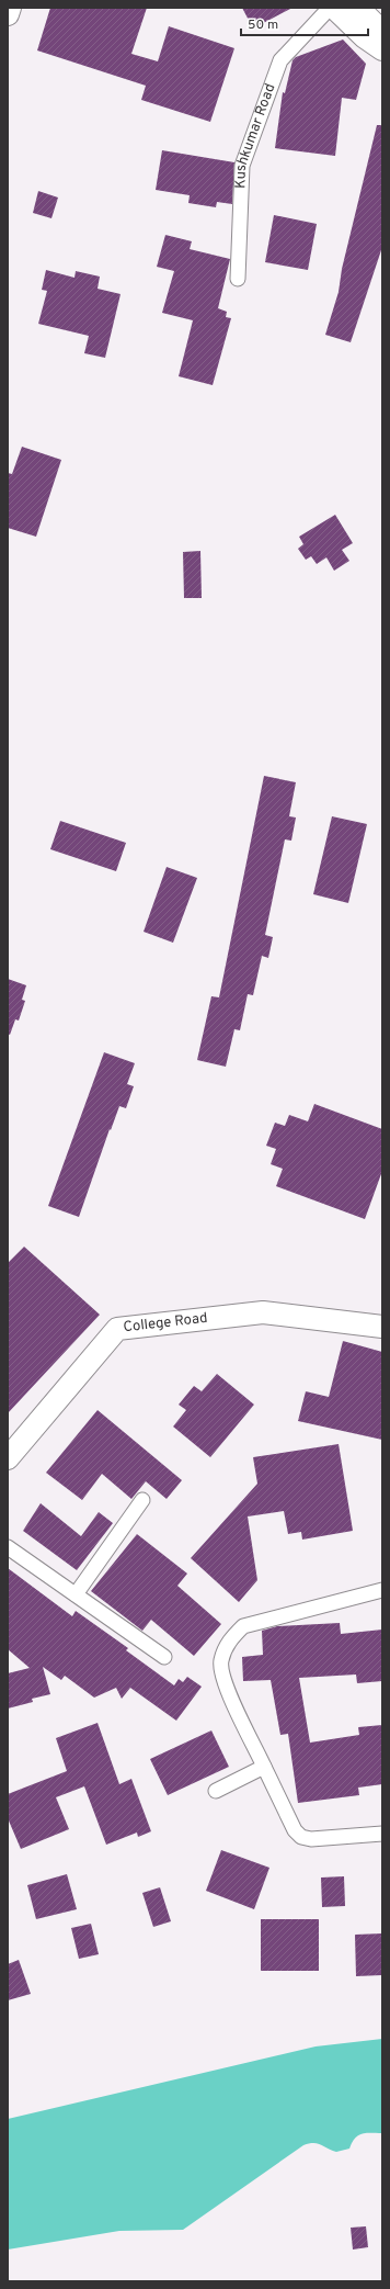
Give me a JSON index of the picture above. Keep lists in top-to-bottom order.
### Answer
{
  "streets": {
    "main road": ["College Road"],
    "street": ["Kushkumar Road"]
  },
  "scale_bar": "50 m"
}
